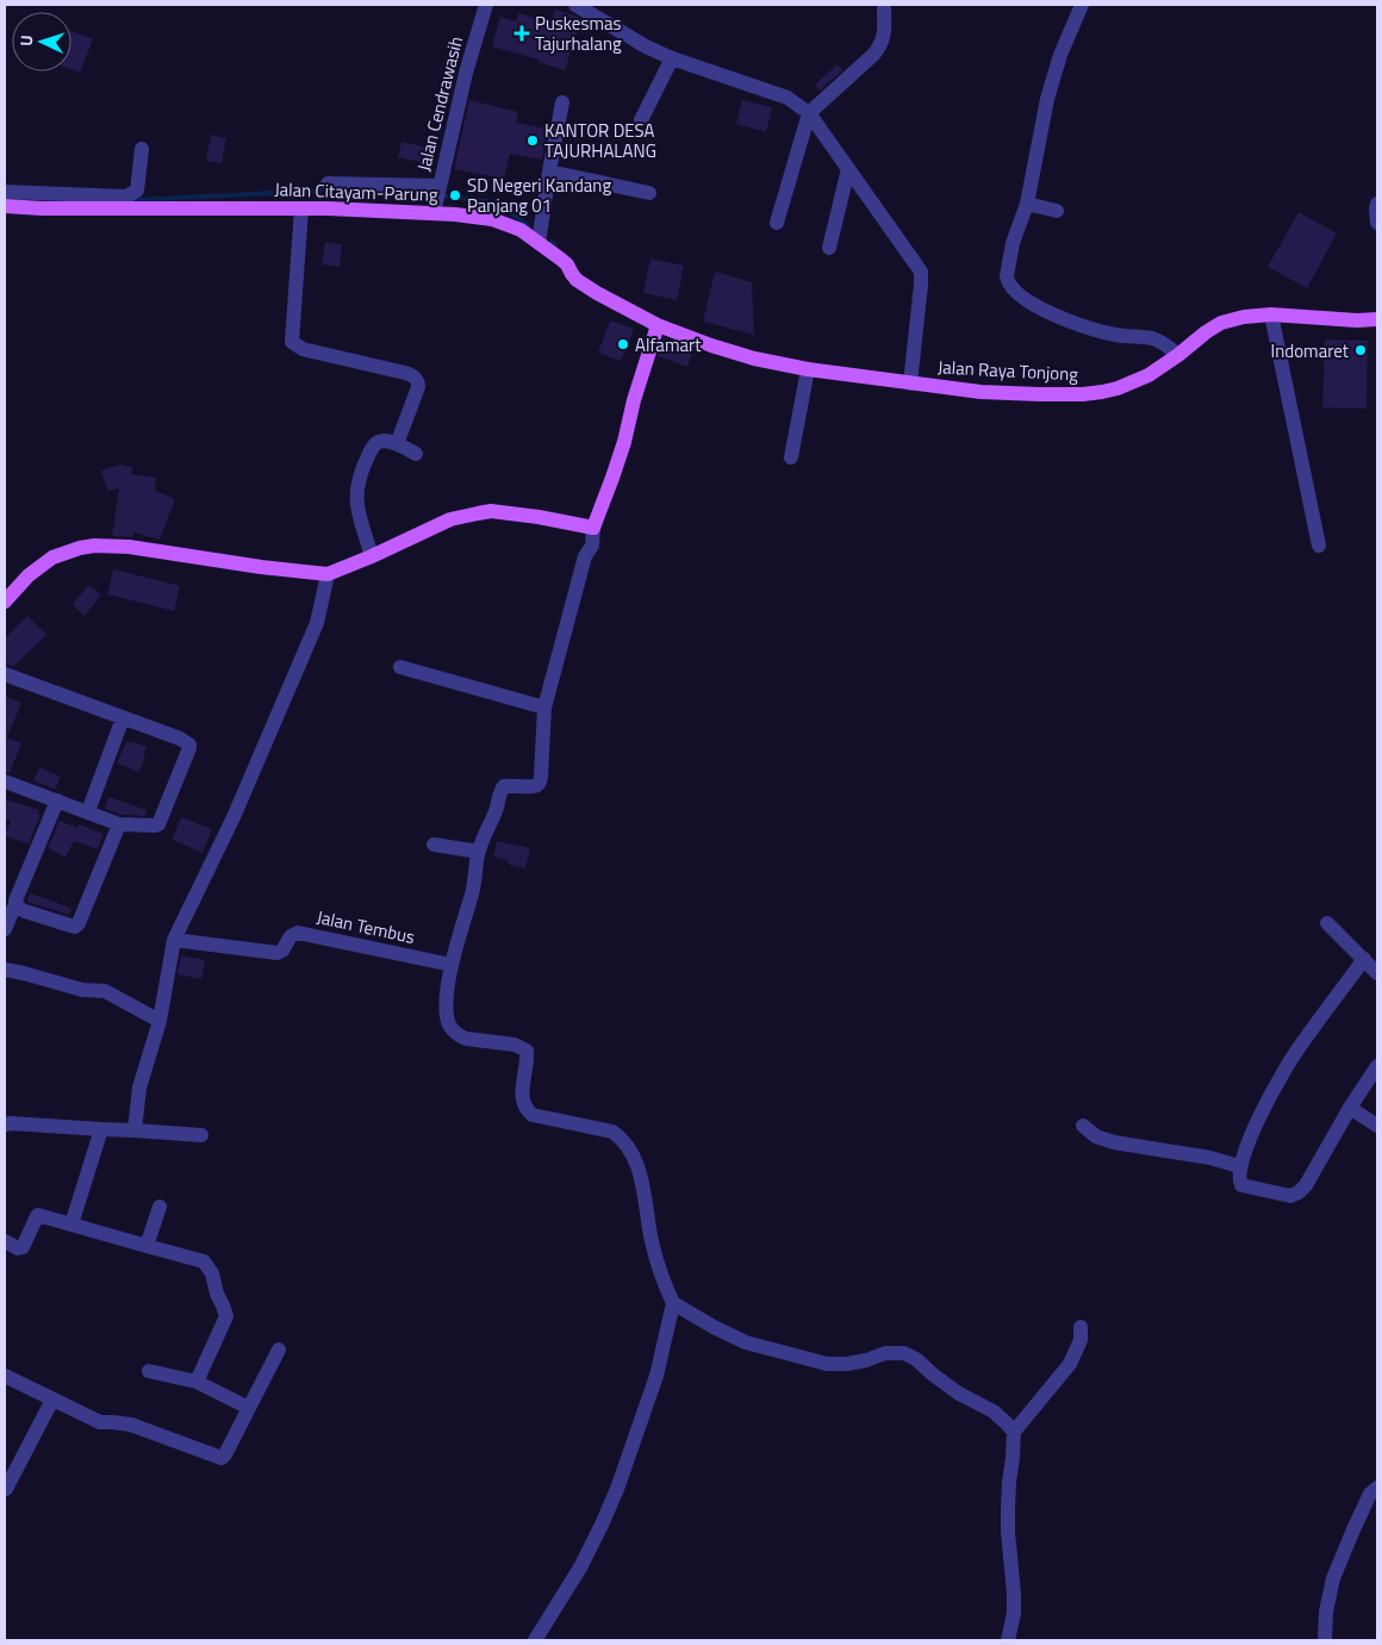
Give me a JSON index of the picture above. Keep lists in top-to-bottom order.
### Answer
{
  "streets": {
    "main road": ["Jalan Citayam-Parung", "Jalan Raya Tonjong"],
    "street": ["Jalan Cendrawasih", "Jalan Tembus"]
  },
  "crossings": [
    ["Jalan Cendrawasih", "Jalan Citayam-Parung"],
    ["Jalan Citayam-Parung", "Jalan Raya Tonjong"]
  ],
  "places": {
    "health": ["Puskesmas Tajurhalang"],
    "other": [
      "KANTOR DESA TAJURHALANG",
      "SD Negeri Kandang Panjang 01",
      "Alfamart",
      "Indomaret"
    ]
  },
  "north": "left"
}
